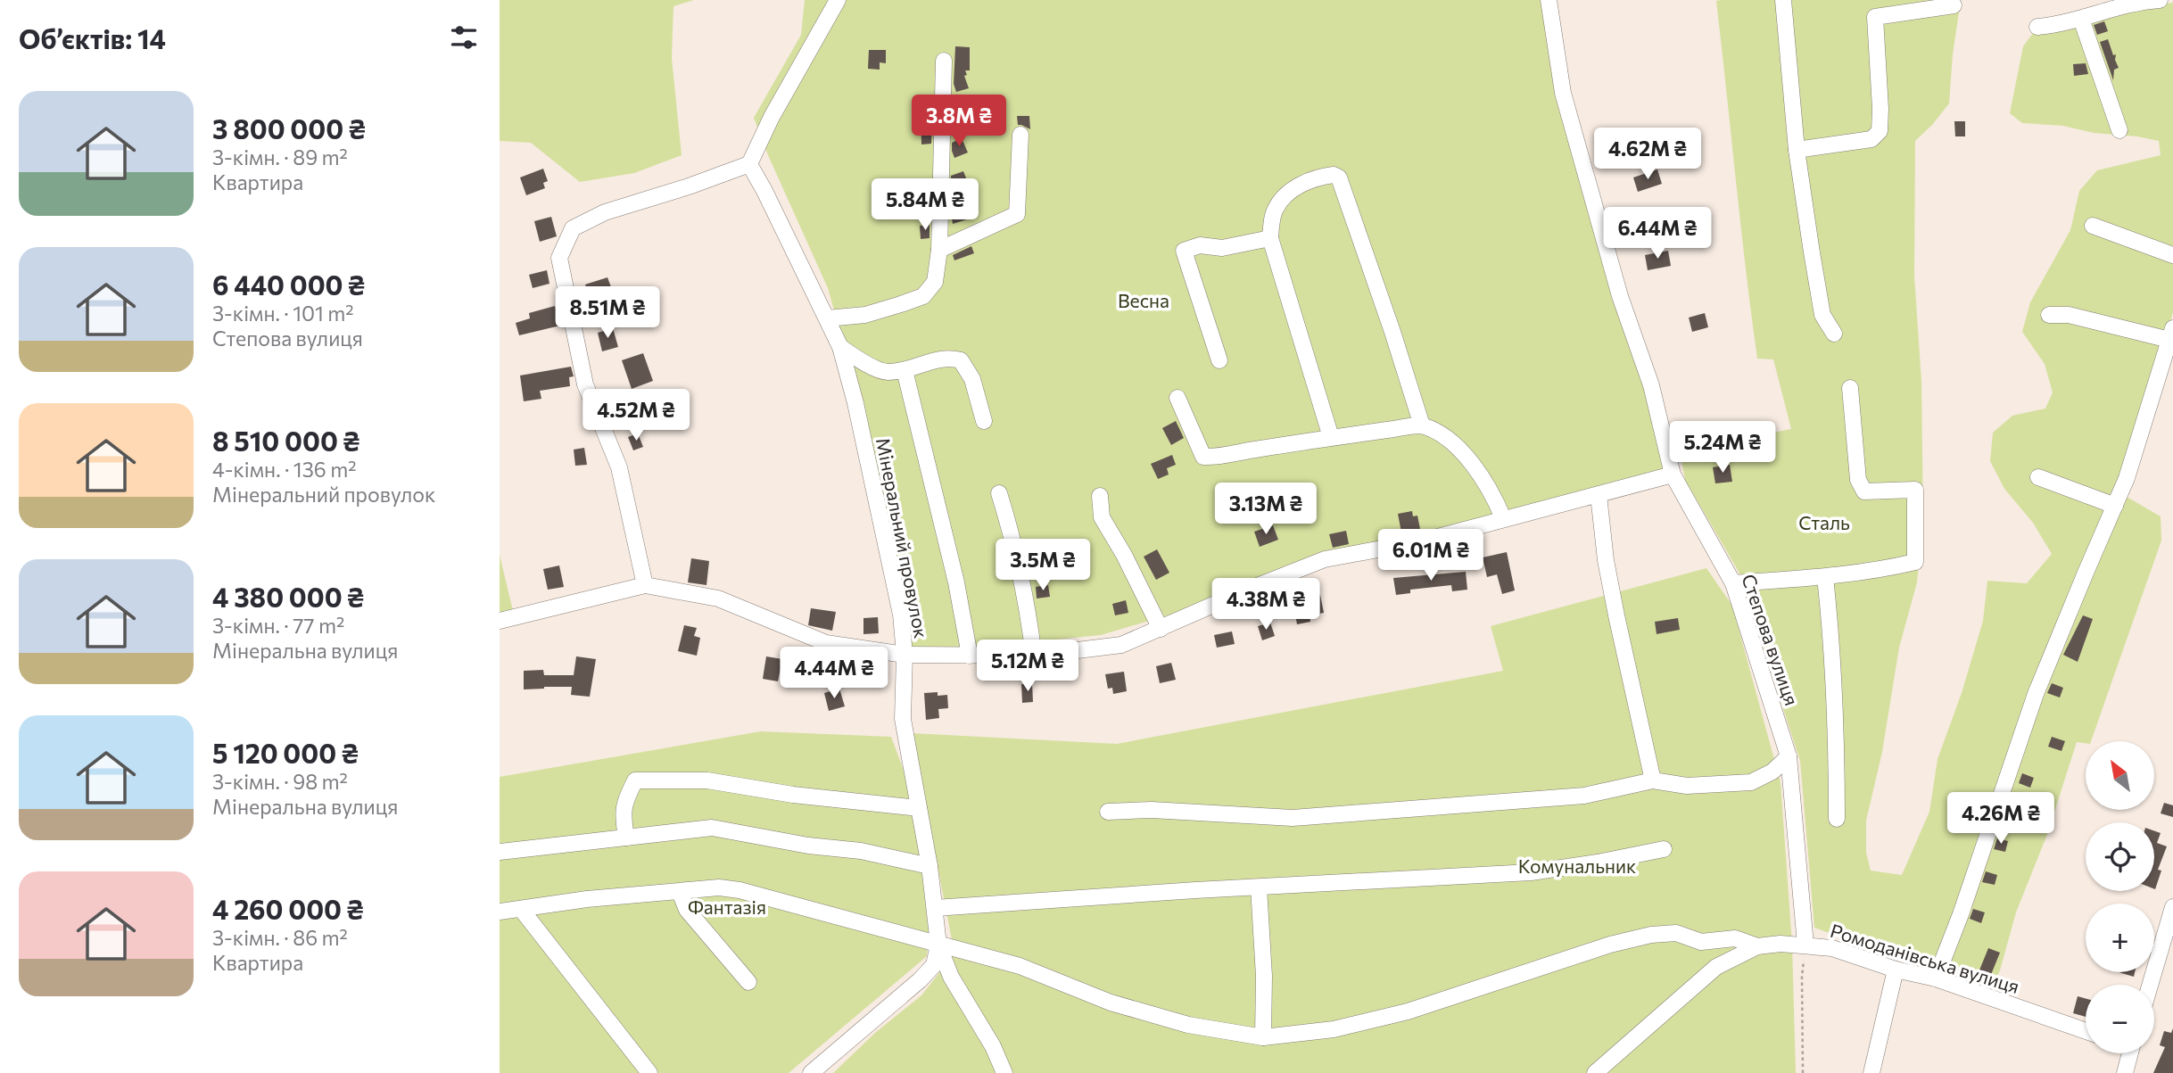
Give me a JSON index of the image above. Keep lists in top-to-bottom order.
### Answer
{
  "streets": {
    "street": ["Мінеральний провулок", "Степова вулиця", "Ромоданівська вулиця"]
  },
  "crossings": [
    ["Степова вулиця", "Ромоданівська вулиця"]
  ],
  "parks": [
    "Весна",
    "Сталь",
    "Комунальник",
    "Фантазія"
  ],
  "north": "top left",
  "page": {
    "heading": "Об’єктів: 14",
    "list": [
      {
        "name": "3 800 000 ₴",
        "note": "3-кімн. · 89 m² · Квартира"
      },
      {
        "name": "6 440 000 ₴",
        "note": "3-кімн. · 101 m² · Степова вулиця"
      },
      {
        "name": "8 510 000 ₴",
        "note": "4-кімн. · 136 m² · Мінеральний провулок"
      },
      {
        "name": "4 380 000 ₴",
        "note": "3-кімн. · 77 m² · Мінеральна вулиця"
      },
      {
        "name": "5 120 000 ₴",
        "note": "3-кімн. · 98 m² · Мінеральна вулиця"
      },
      {
        "name": "4 260 000 ₴",
        "note": "3-кімн. · 86 m² · Квартира"
      }
    ],
    "price": [
      "3.8M ₴",
      "4.62M ₴",
      "5.84M ₴",
      "6.44M ₴",
      "8.51M ₴",
      "4.52M ₴",
      "5.24M ₴",
      "3.13M ₴",
      "6.01M ₴",
      "3.5M ₴",
      "4.38M ₴",
      "5.12M ₴",
      "4.44M ₴",
      "4.26M ₴"
    ],
    "map_buttons": ["+", "−"]
  }
}
